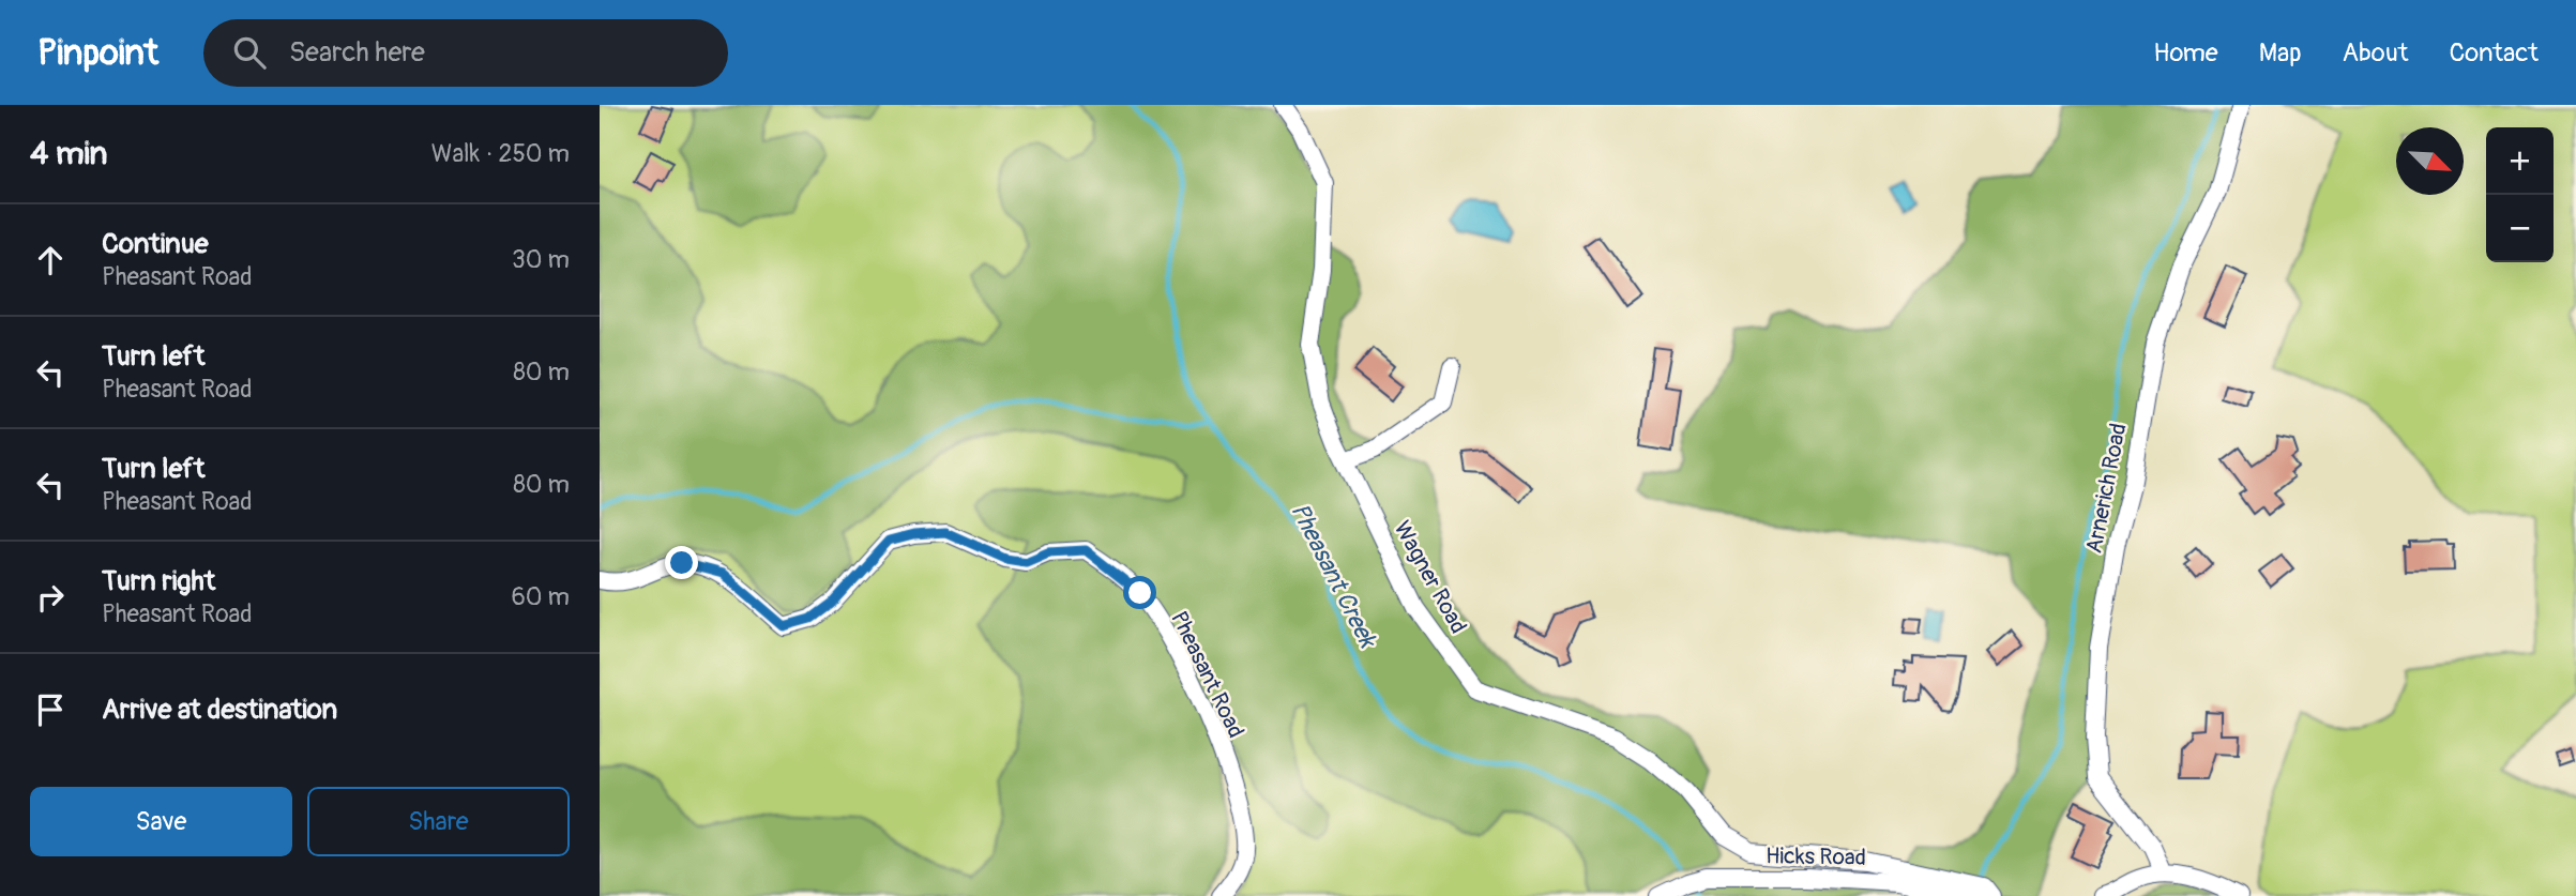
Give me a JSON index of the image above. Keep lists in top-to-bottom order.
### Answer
{
  "streets": {
    "street": [
      "Arnerich Road",
      "Wagner Road",
      "Pheasant Road",
      "Hicks Road"
    ]
  },
  "water": ["Pheasant Creek"],
  "north": "bottom right",
  "page": {
    "header": "Pinpoint",
    "search": "Search here",
    "nav": [
      "Home",
      "Map",
      "About",
      "Contact"
    ],
    "heading": ["4 min", "Walk · 250 m"],
    "map_buttons": ["+", "−"],
    "list": [
      ["Continue", "Pheasant Road", "30 m"],
      ["Turn left", "Pheasant Road", "80 m"],
      ["Turn left", "Pheasant Road", "80 m"],
      ["Turn right", "Pheasant Road", "60 m"],
      "Arrive at destination"
    ],
    "buttons": ["Save", "Share"]
  }
}
